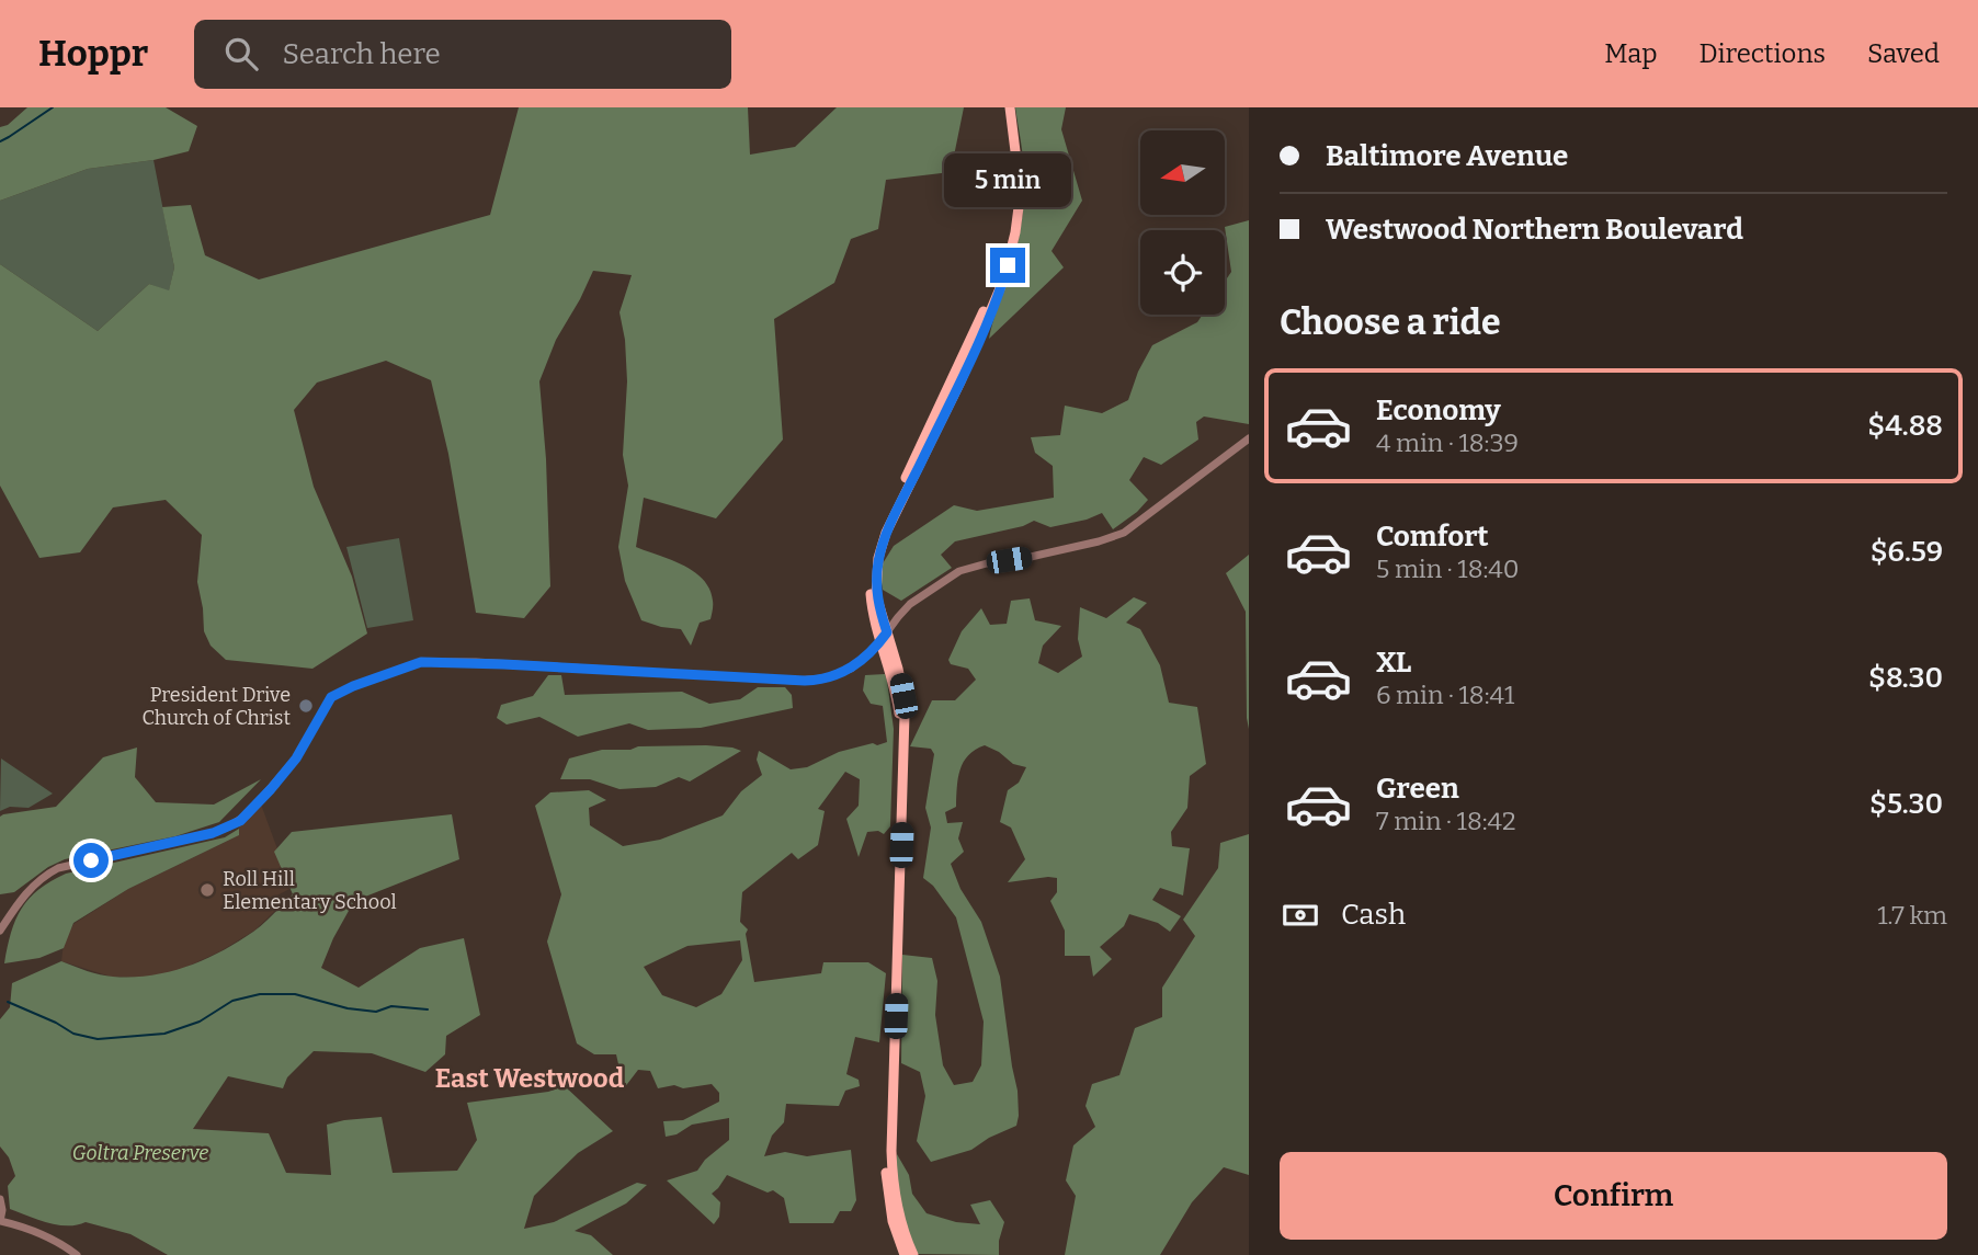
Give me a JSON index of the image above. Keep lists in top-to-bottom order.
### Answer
{
  "districts": ["East Westwood"],
  "parks": ["Goltra Preserve"],
  "places": ["President Drive Church of Christ", "Roll Hill Elementary School"],
  "north": "left",
  "page": {
    "header": "Hoppr",
    "search": "Search here",
    "nav": ["Map", "Directions", "Saved"],
    "banner": ["Baltimore Avenue", "Westwood Northern Boulevard"],
    "bubble": "5 min",
    "heading": "Choose a ride",
    "list": [
      {
        "name": "Economy",
        "note": "4 min · 18:39",
        "value": "$4.88"
      },
      {
        "name": "Comfort",
        "note": "5 min · 18:40",
        "value": "$6.59"
      },
      {
        "name": "XL",
        "note": "6 min · 18:41",
        "value": "$8.30"
      },
      {
        "name": "Green",
        "note": "7 min · 18:42",
        "value": "$5.30"
      }
    ],
    "pay": ["Cash", "1.7 km"],
    "buttons": "Confirm"
  }
}
